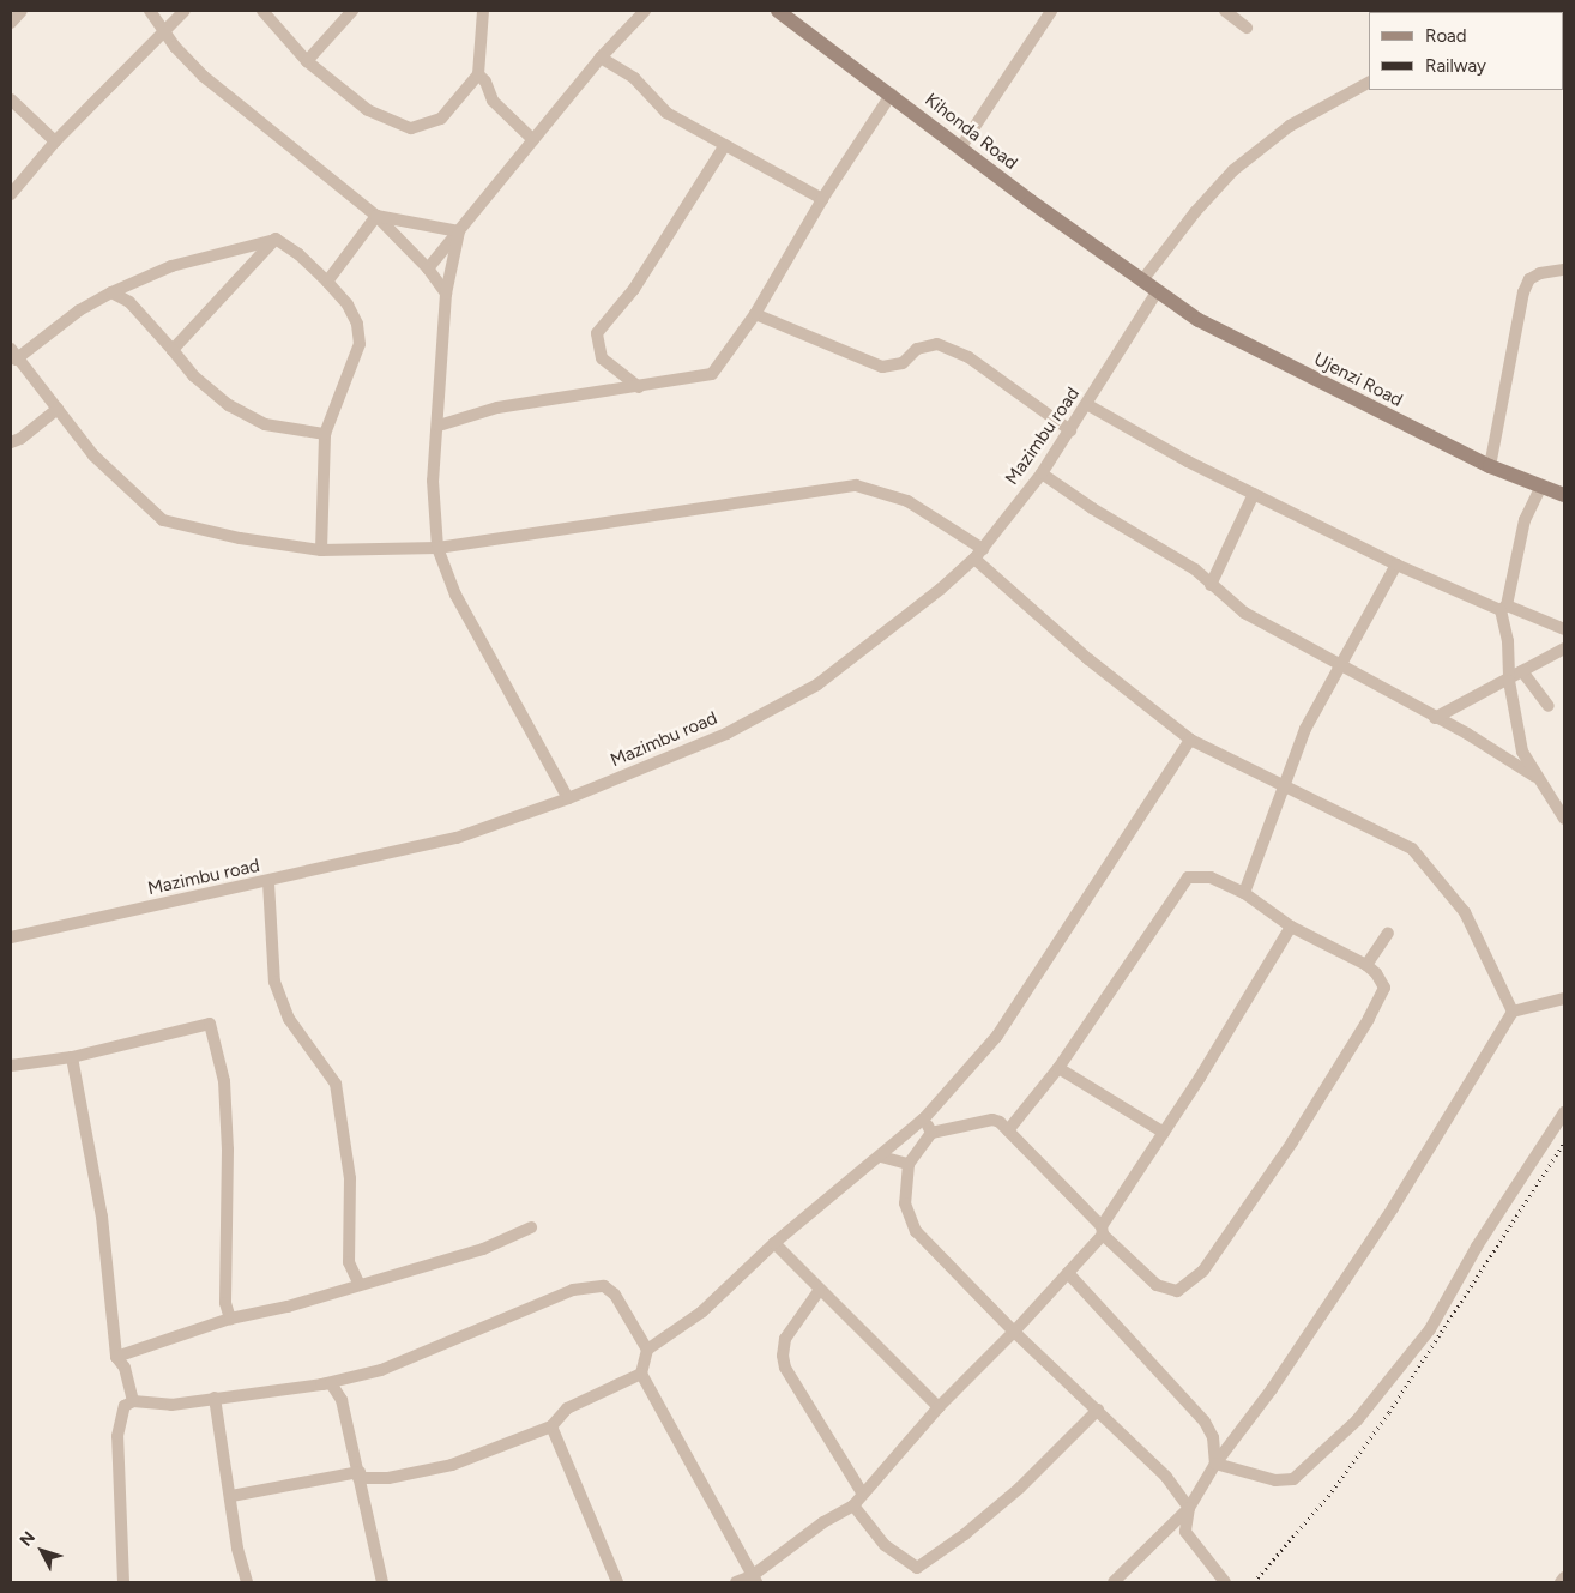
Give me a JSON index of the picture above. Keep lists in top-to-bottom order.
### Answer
{
  "streets": {
    "street": ["Kihonda Road", "Ujenzi Road", "Mazimbu road"]
  },
  "crossings": [
    ["Kihonda Road", "Ujenzi Road"],
    ["Ujenzi Road", "Mazimbu road"]
  ],
  "legend": ["Road", "Railway"],
  "north": "top left"
}
